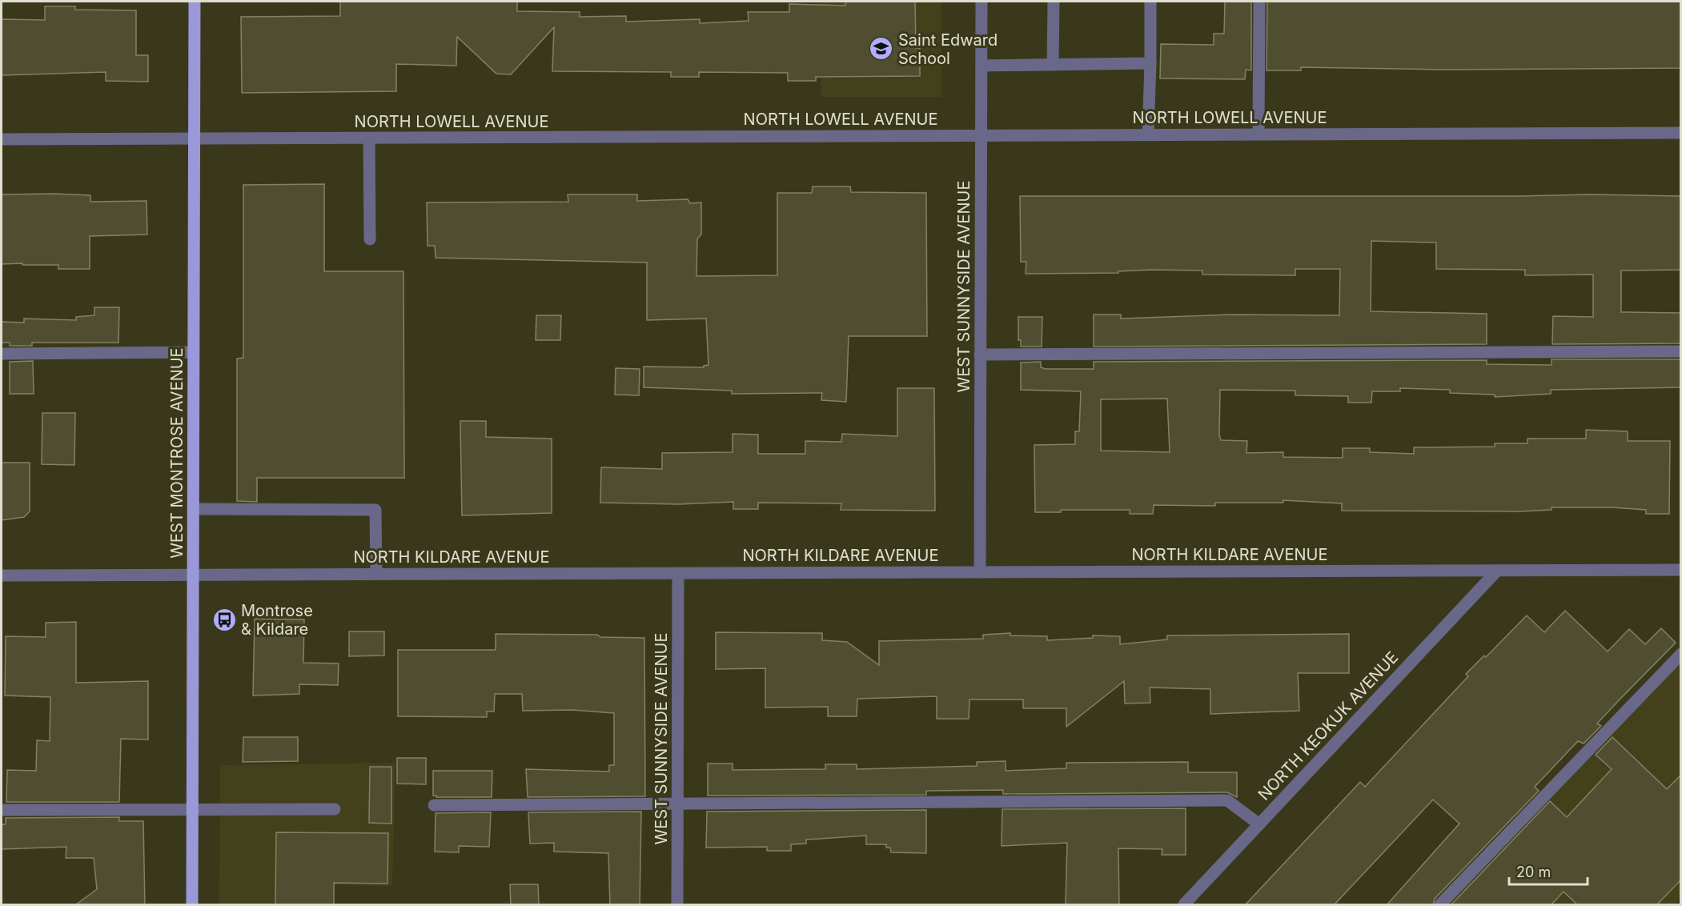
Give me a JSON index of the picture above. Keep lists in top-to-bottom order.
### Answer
{
  "streets": {
    "main road": ["WEST MONTROSE AVENUE"],
    "street": [
      "NORTH LOWELL AVENUE",
      "WEST SUNNYSIDE AVENUE",
      "NORTH KILDARE AVENUE",
      "NORTH KEOKUK AVENUE"
    ]
  },
  "crossings": [
    ["NORTH LOWELL AVENUE", "WEST SUNNYSIDE AVENUE"],
    ["NORTH LOWELL AVENUE", "WEST MONTROSE AVENUE"],
    ["WEST SUNNYSIDE AVENUE", "NORTH KILDARE AVENUE"],
    ["WEST MONTROSE AVENUE", "NORTH KILDARE AVENUE"],
    ["NORTH KILDARE AVENUE", "NORTH KEOKUK AVENUE"]
  ],
  "places": {
    "school or university": ["Saint Edward School"],
    "bus stop": ["Montrose & Kildare"]
  },
  "scale_bar": "20 m"
}
